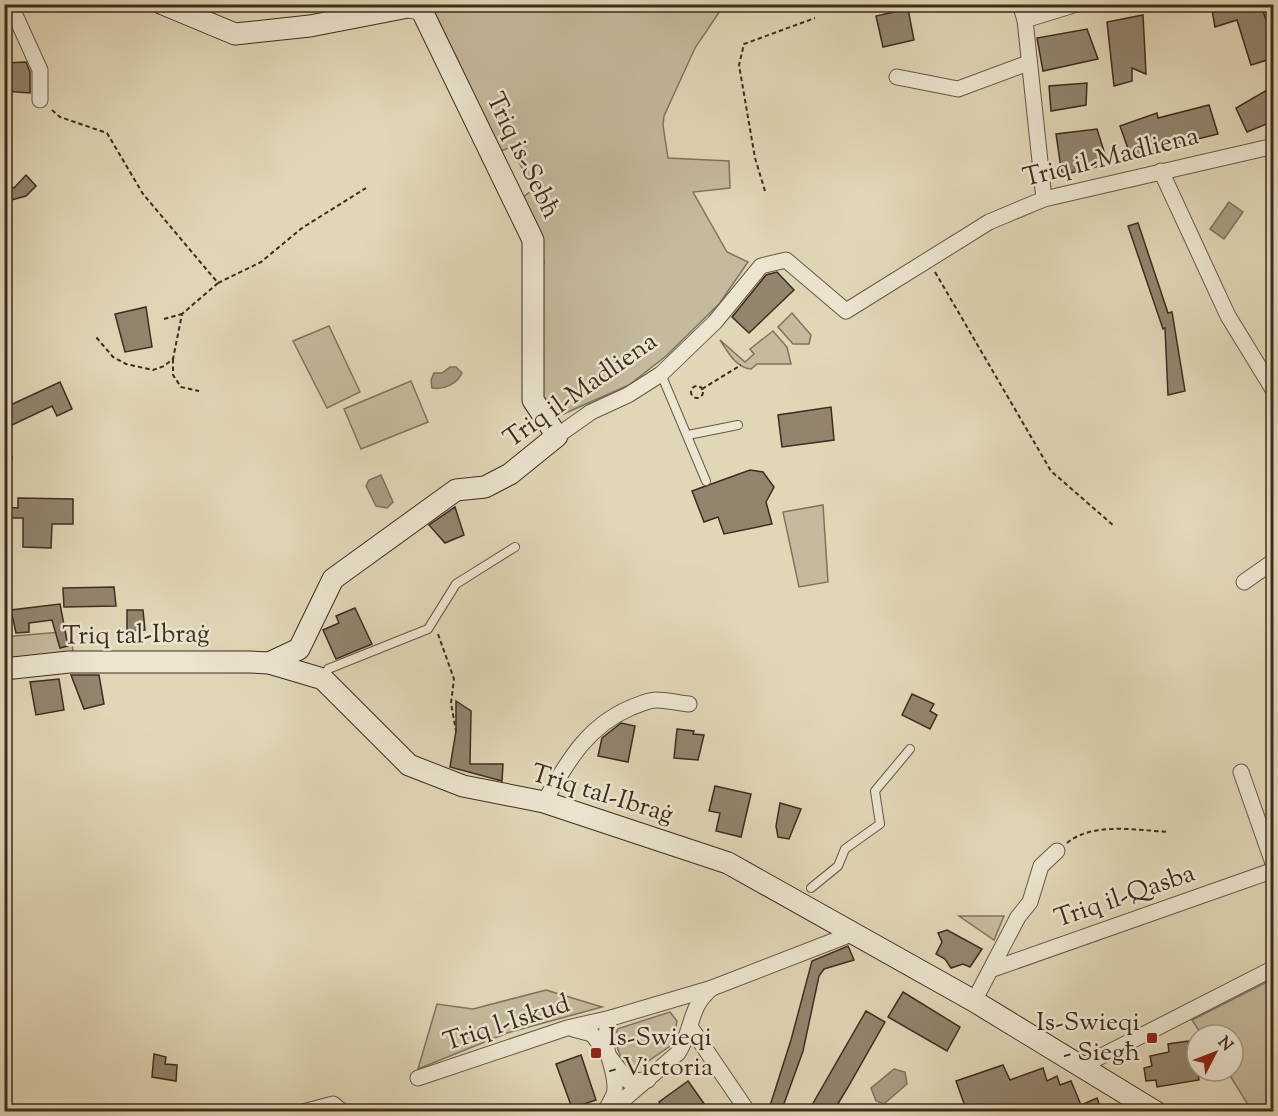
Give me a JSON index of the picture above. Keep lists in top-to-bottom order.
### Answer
{
  "streets": {
    "main road": ["Triq is-Sebħ", "Triq il-Madliena", "Triq tal-Ibraġ"],
    "street": ["Triq il-Qasba", "Triq l-Iskud"]
  },
  "crossings": [
    ["Triq is-Sebħ", "Triq il-Madliena"],
    ["Triq tal-Ibraġ", "Triq l-Iskud"]
  ],
  "places": {
    "transit": ["Is-Swieqi - Siegħ", "Is-Swieqi - Victoria"]
  },
  "north": "top right"
}
